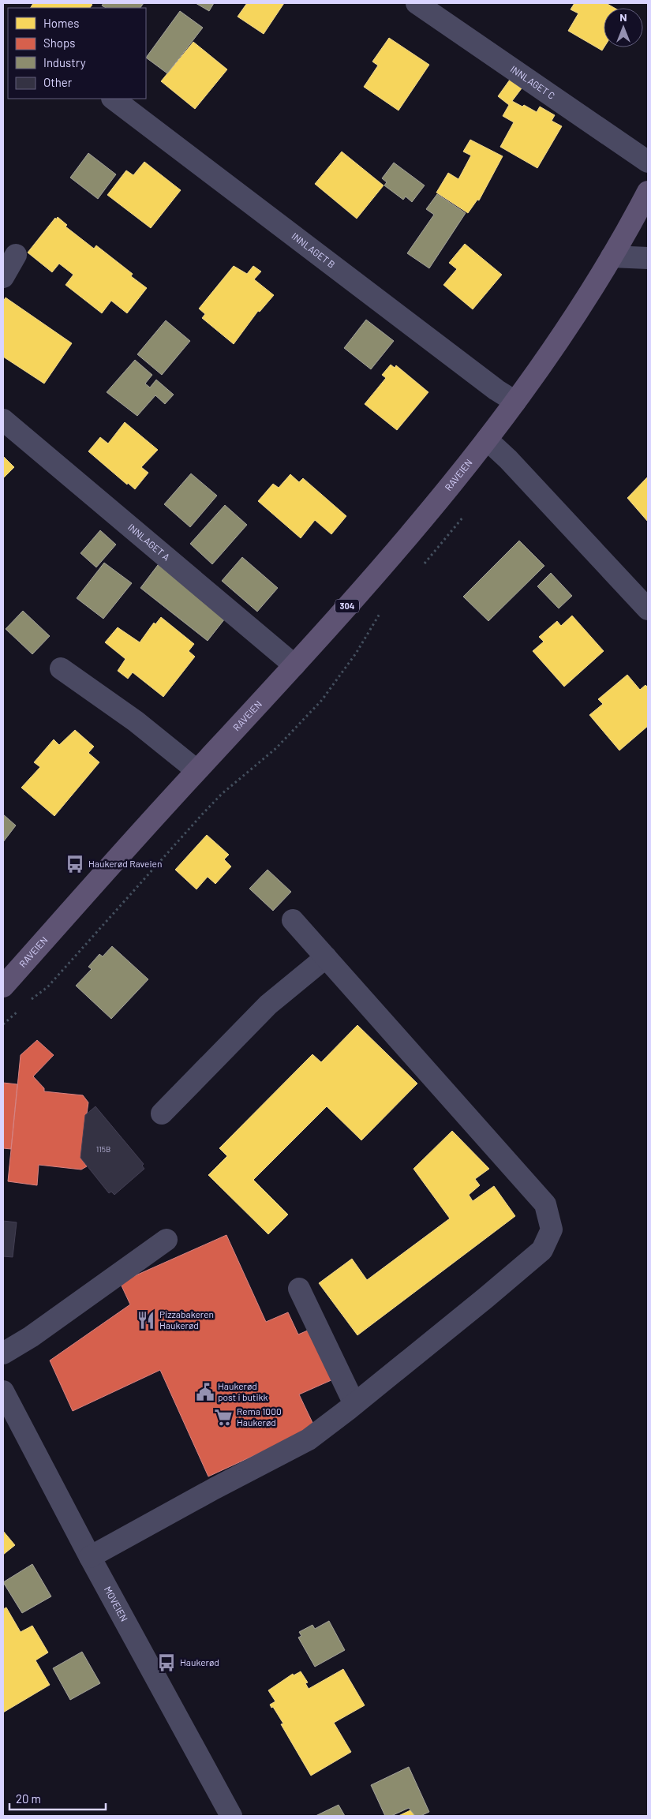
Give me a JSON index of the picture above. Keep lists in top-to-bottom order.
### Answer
{
  "streets": {
    "main road": ["RAVEIEN", "304"],
    "street": [
      "INNLAGET C",
      "INNLAGET B",
      "INNLAGET A",
      "MOVEIEN"
    ]
  },
  "crossings": [
    ["INNLAGET B", "RAVEIEN"],
    ["RAVEIEN", "INNLAGET A"]
  ],
  "places": {
    "bus stop": ["Haukerød Raveien", "Haukerød"],
    "restaurant": ["Pizzabakeren Haukerød"],
    "public building": ["Haukerød post i butikk"],
    "supermarket": ["Rema 1000 Haukerød"]
  },
  "house_numbers": ["115B"],
  "legend": [
    "Homes",
    "Shops",
    "Industry",
    "Other"
  ],
  "scale_bar": "20 m",
  "north": "top"
}
